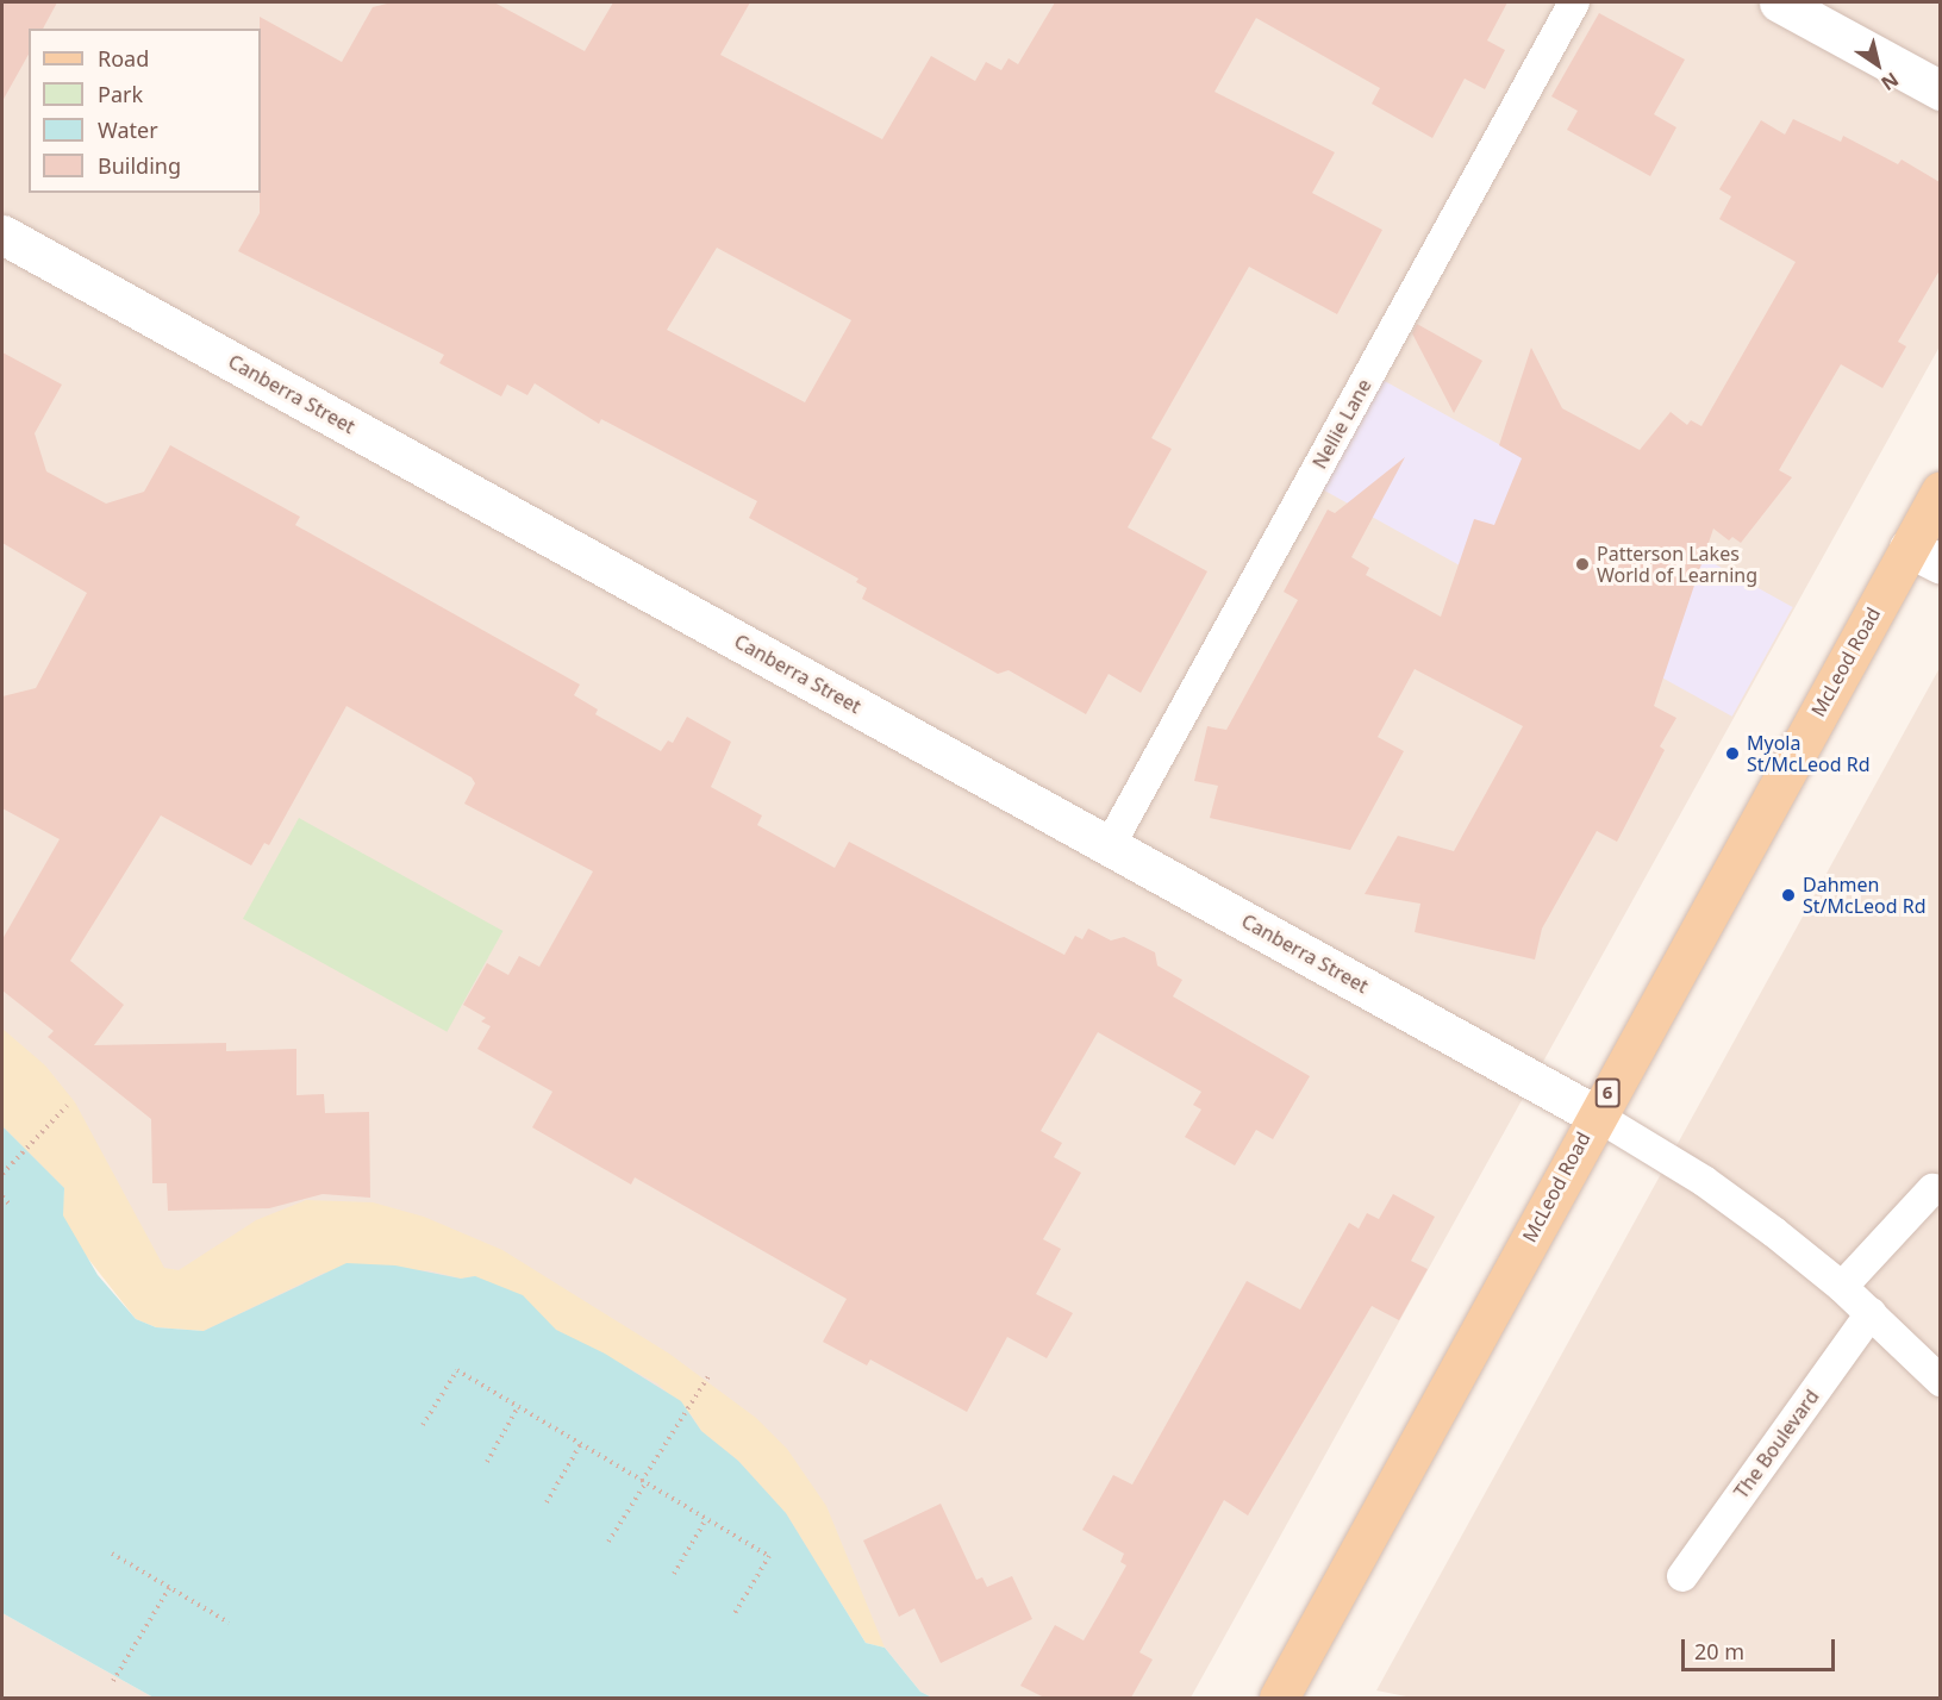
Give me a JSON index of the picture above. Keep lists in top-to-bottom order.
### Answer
{
  "streets": {
    "main road": ["McLeod Road", "6"],
    "street": ["Canberra Street"],
    "lane": ["Nellie Lane", "The Boulevard"]
  },
  "crossings": [
    ["Canberra Street", "Nellie Lane"],
    ["Canberra Street", "McLeod Road"]
  ],
  "places": ["Patterson Lakes World of Learning", "Myola St/McLeod Rd", "Dahmen St/McLeod Rd"],
  "legend": [
    "Road",
    "Park",
    "Water",
    "Building"
  ],
  "scale_bar": "20 m",
  "north": "bottom right"
}
